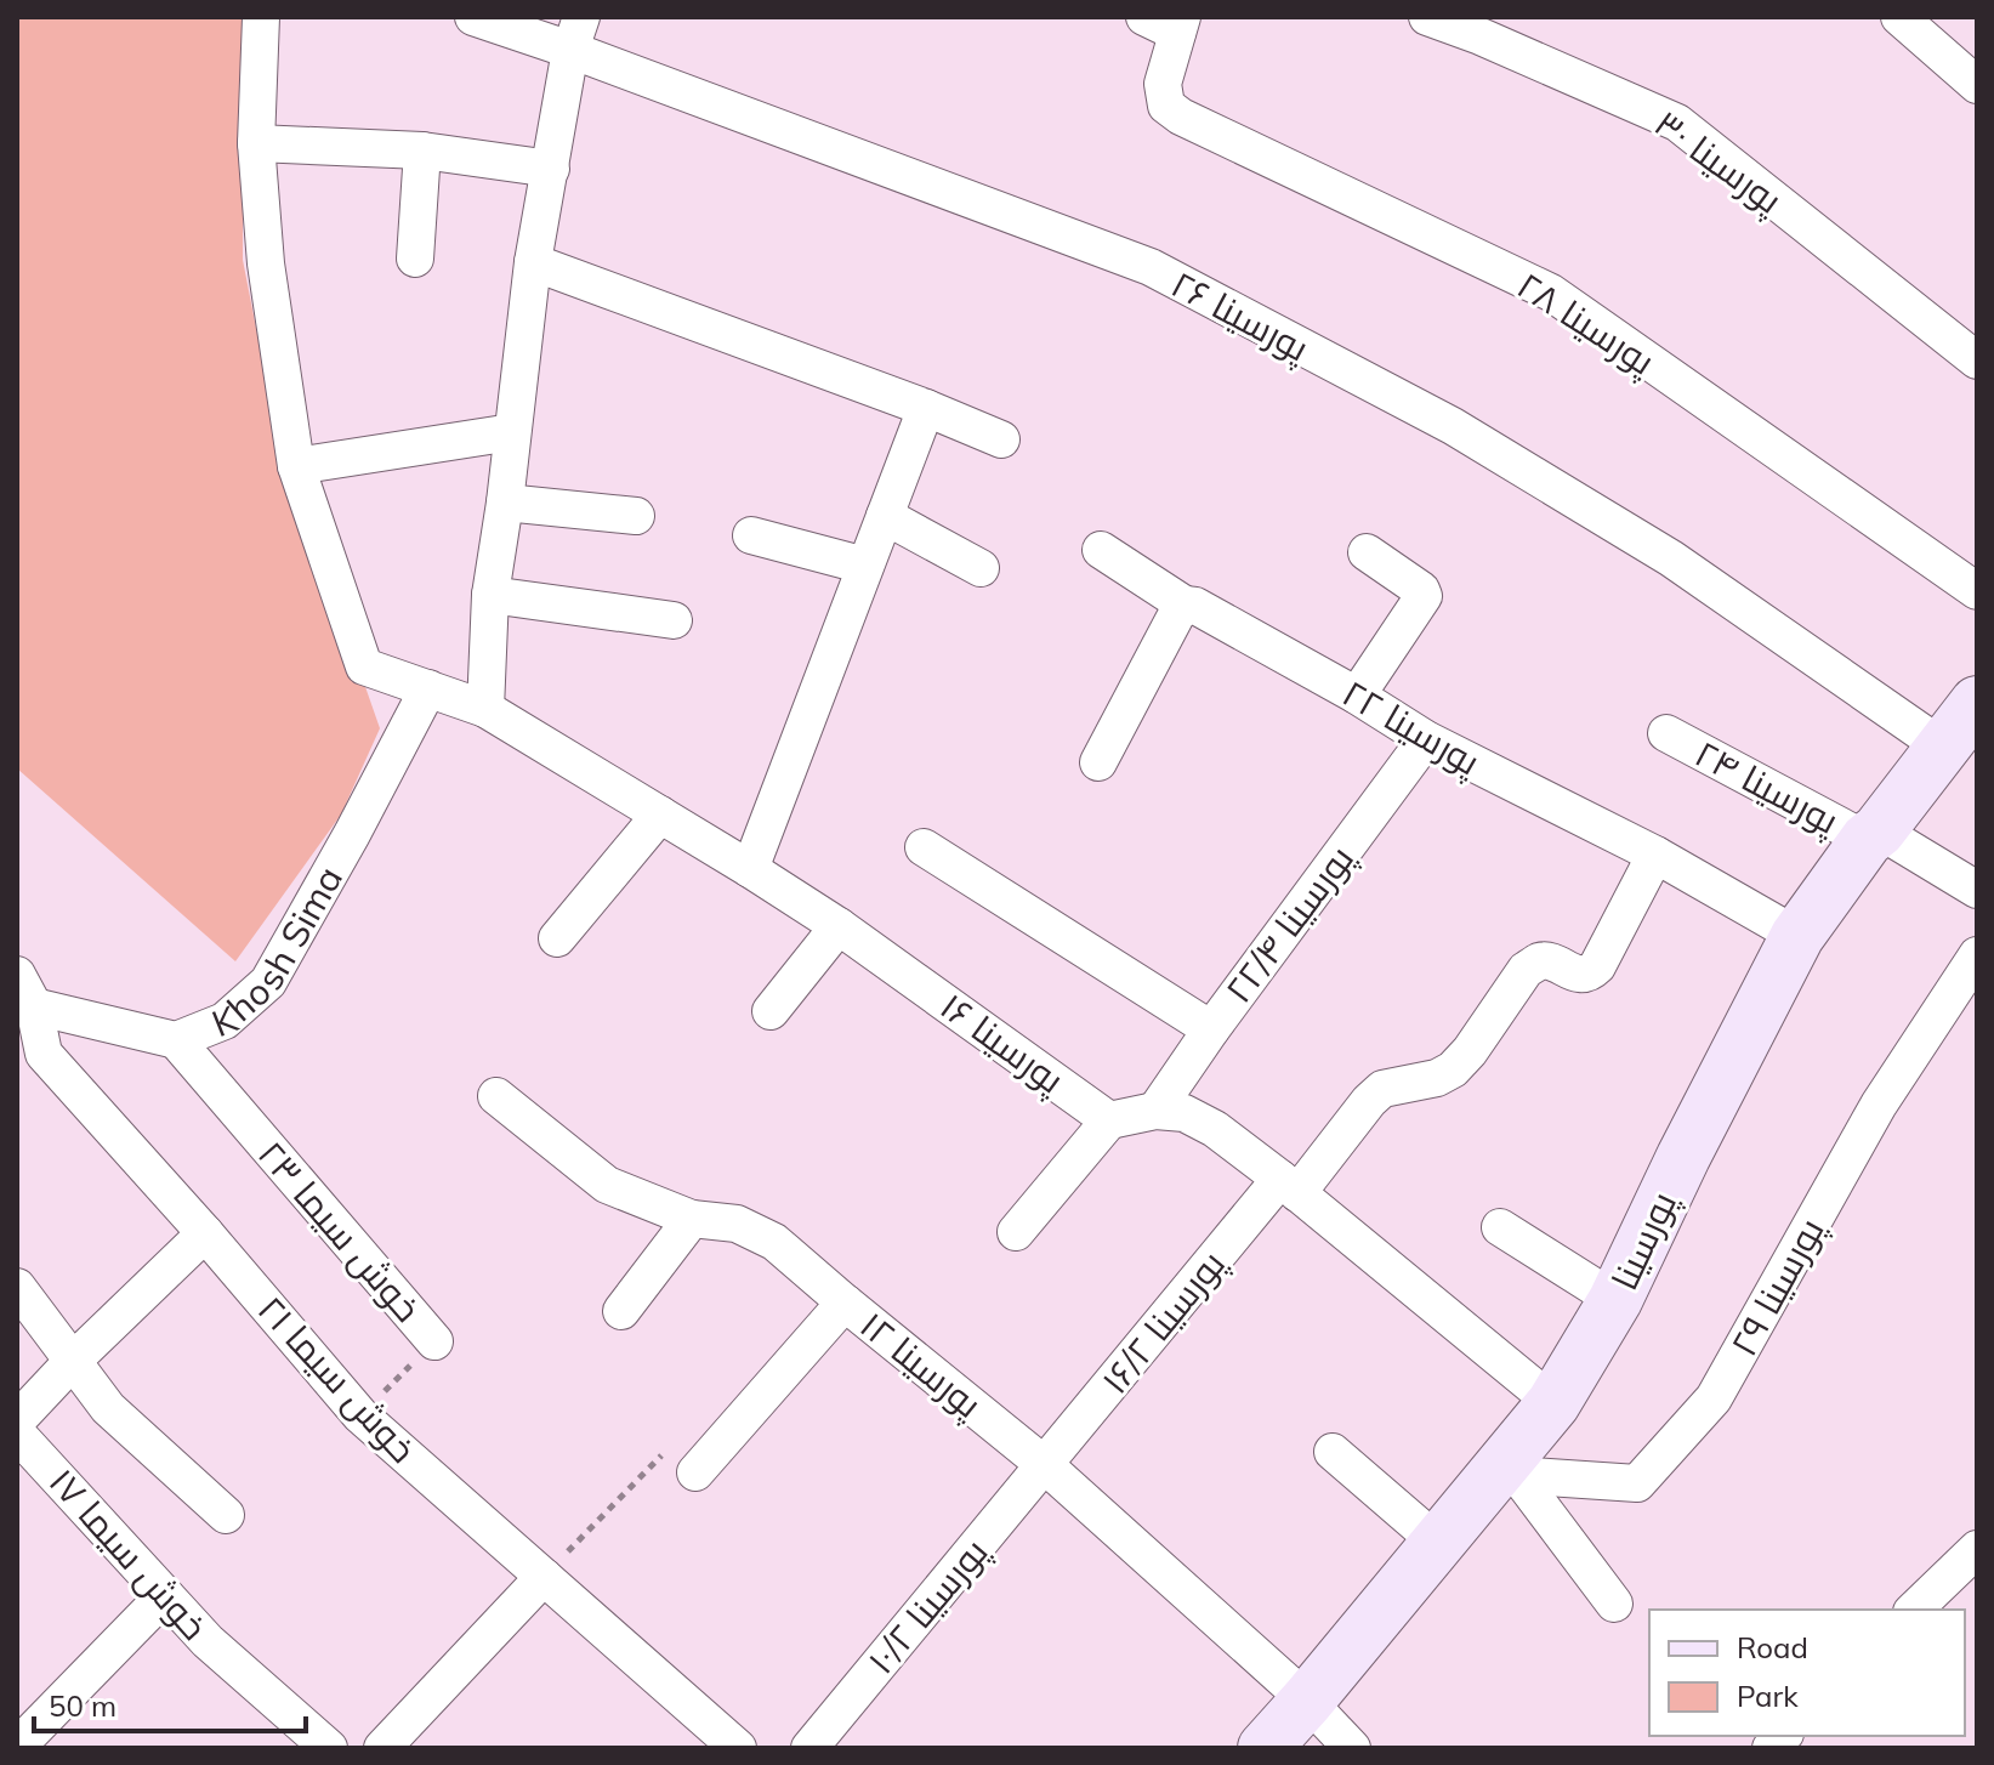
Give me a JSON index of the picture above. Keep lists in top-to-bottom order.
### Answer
{
  "streets": {
    "street": [
      "پورسینا ۳۰",
      "پورسینا ۲۶",
      "پورسینا ۲۸",
      "پورسینا ۲۲",
      "پورسینا ۲۴",
      "پورسینا ۲۲/۴",
      "Khosh Sima",
      "پورسینا ۱۶",
      "خوش سیما ۲۳",
      "پورسینا",
      "پورسینا ۲۹",
      "پورسینا ۱۶/۲",
      "پورسینا ۱۲",
      "خوش سیما ۲۱",
      "خوش سیما ۱۷",
      "پورسینا ۱۰/۲"
    ]
  },
  "crossings": [
    ["پورسینا ۲۶", "پورسینا"],
    ["پورسینا ۲۲", "پورسینا ۲۲/۴"],
    ["پورسینا ۲۲", "پورسینا"],
    ["پورسینا ۲۲", "پورسینا ۱۶/۲"],
    ["پورسینا ۲۴", "پورسینا"],
    ["Khosh Sima", "پورسینا ۱۶"],
    ["Khosh Sima", "خوش سیما ۲۳"],
    ["Khosh Sima", "خوش سیما ۲۱"],
    ["خوش سیما ۲۳", "خوش سیما ۲۱"],
    ["پورسینا", "پورسینا ۲۹"],
    ["پورسینا", "پورسینا ۱۲"],
    ["پورسینا ۱۶/۲", "پورسینا ۱۲"],
    ["پورسینا ۱۶/۲", "پورسینا ۱۰/۲"],
    ["پورسینا ۱۲", "پورسینا ۱۰/۲"]
  ],
  "legend": ["Road", "Park"],
  "scale_bar": "50 m"
}
